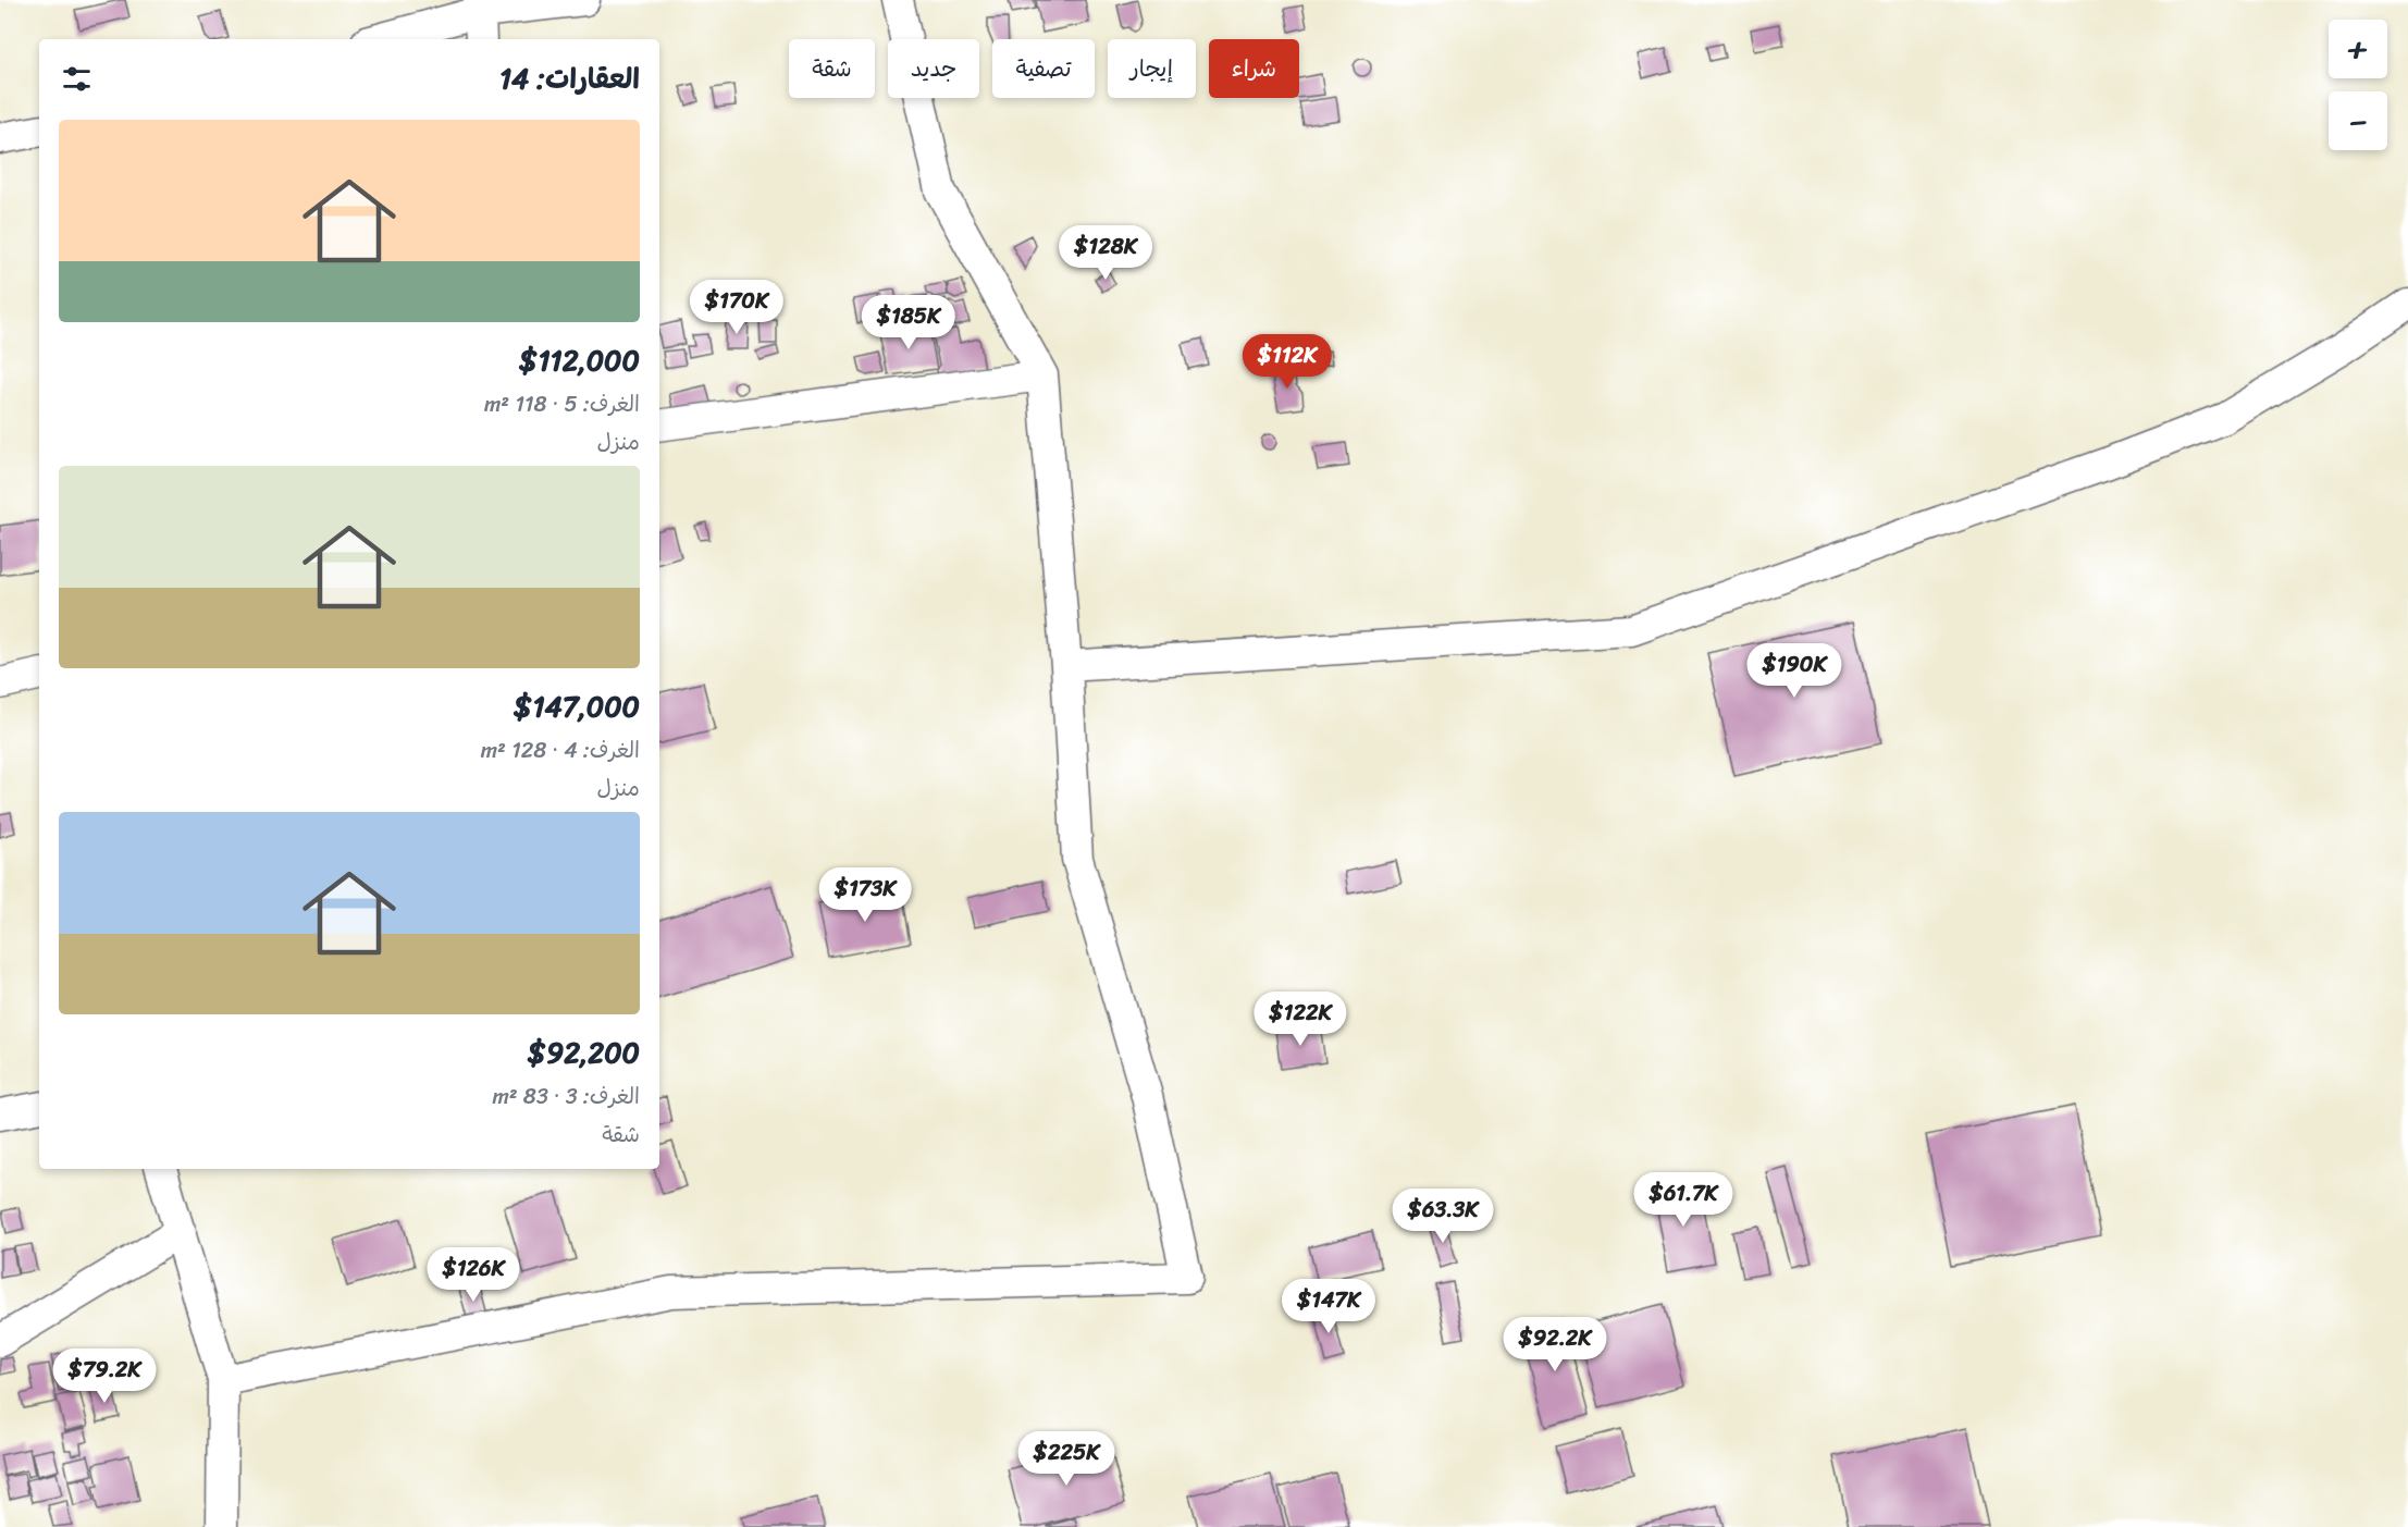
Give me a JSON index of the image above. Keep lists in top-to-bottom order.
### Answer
{
  "page": {
    "map_buttons": ["+", "−"],
    "chip": [
      "شراء",
      "إيجار",
      "تصفية",
      "جديد",
      "شقة"
    ],
    "heading": "العقارات: 14",
    "list": [
      {
        "name": "$112,000",
        "note": "الغرف: 5 · 118 m² · منزل"
      },
      {
        "name": "$147,000",
        "note": "الغرف: 4 · 128 m² · منزل"
      },
      {
        "name": "$92,200",
        "note": "الغرف: 3 · 83 m² · شقة"
      }
    ],
    "price": [
      "$128K",
      "$170K",
      "$185K",
      "$112K",
      "$190K",
      "$173K",
      "$122K",
      "$61.7K",
      "$63.3K",
      "$126K",
      "$147K",
      "$92.2K",
      "$79.2K",
      "$225K"
    ]
  }
}
